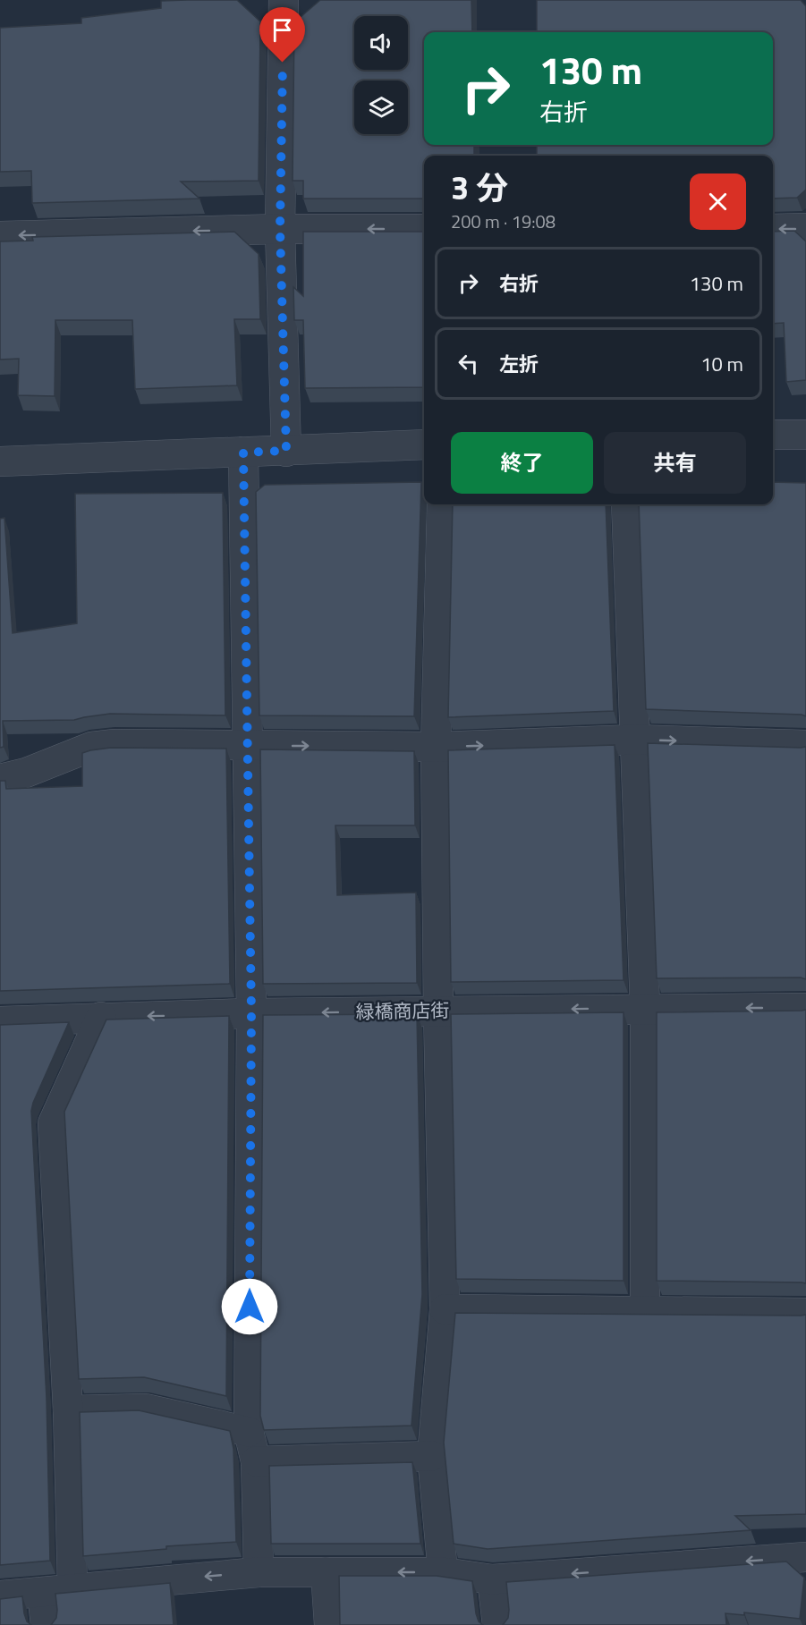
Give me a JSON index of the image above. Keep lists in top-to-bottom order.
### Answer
{
  "streets": {
    "street": ["緑橋商店街"]
  },
  "page": {
    "turn": ["130 m", "右折"],
    "heading": ["3 分", "200 m · 19:08"],
    "list": [
      {
        "name": "右折",
        "value": "130 m"
      },
      {
        "name": "左折",
        "value": "10 m"
      }
    ],
    "buttons": ["終了", "共有"]
  }
}
